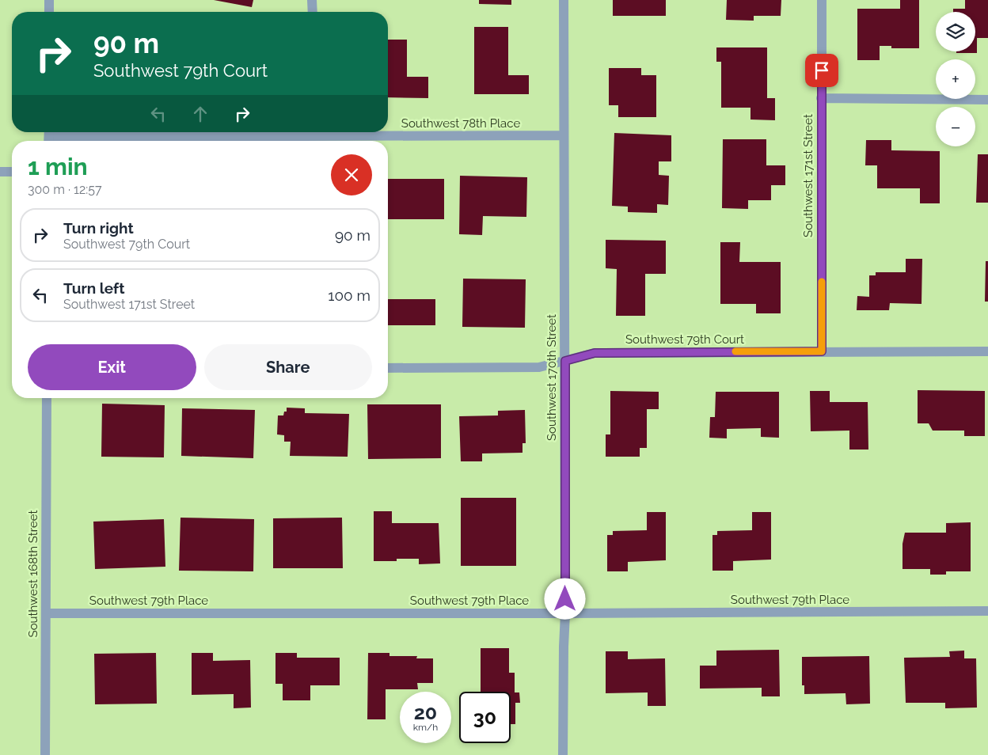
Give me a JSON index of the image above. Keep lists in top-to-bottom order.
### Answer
{
  "streets": {
    "street": [
      "Southwest 78th Place",
      "Southwest 171st Street",
      "Southwest 79th Court",
      "Southwest 170th Street",
      "Southwest 168th Street",
      "Southwest 79th Place"
    ]
  },
  "crossings": [
    ["Southwest 78th Place", "Southwest 170th Street"],
    ["Southwest 171st Street", "Southwest 79th Court"],
    ["Southwest 79th Court", "Southwest 170th Street"],
    ["Southwest 170th Street", "Southwest 79th Place"],
    ["Southwest 168th Street", "Southwest 79th Place"]
  ],
  "page": {
    "map_buttons": ["+", "−"],
    "turn": ["90 m", "Southwest 79th Court"],
    "heading": ["1 min", "300 m · 12:57"],
    "list": [
      {
        "name": "Turn right",
        "note": "Southwest 79th Court",
        "value": "90 m"
      },
      {
        "name": "Turn left",
        "note": "Southwest 171st Street",
        "value": "100 m"
      }
    ],
    "buttons": ["Exit", "Share"],
    "speed": "20 km/h",
    "limit": "30"
  }
}
